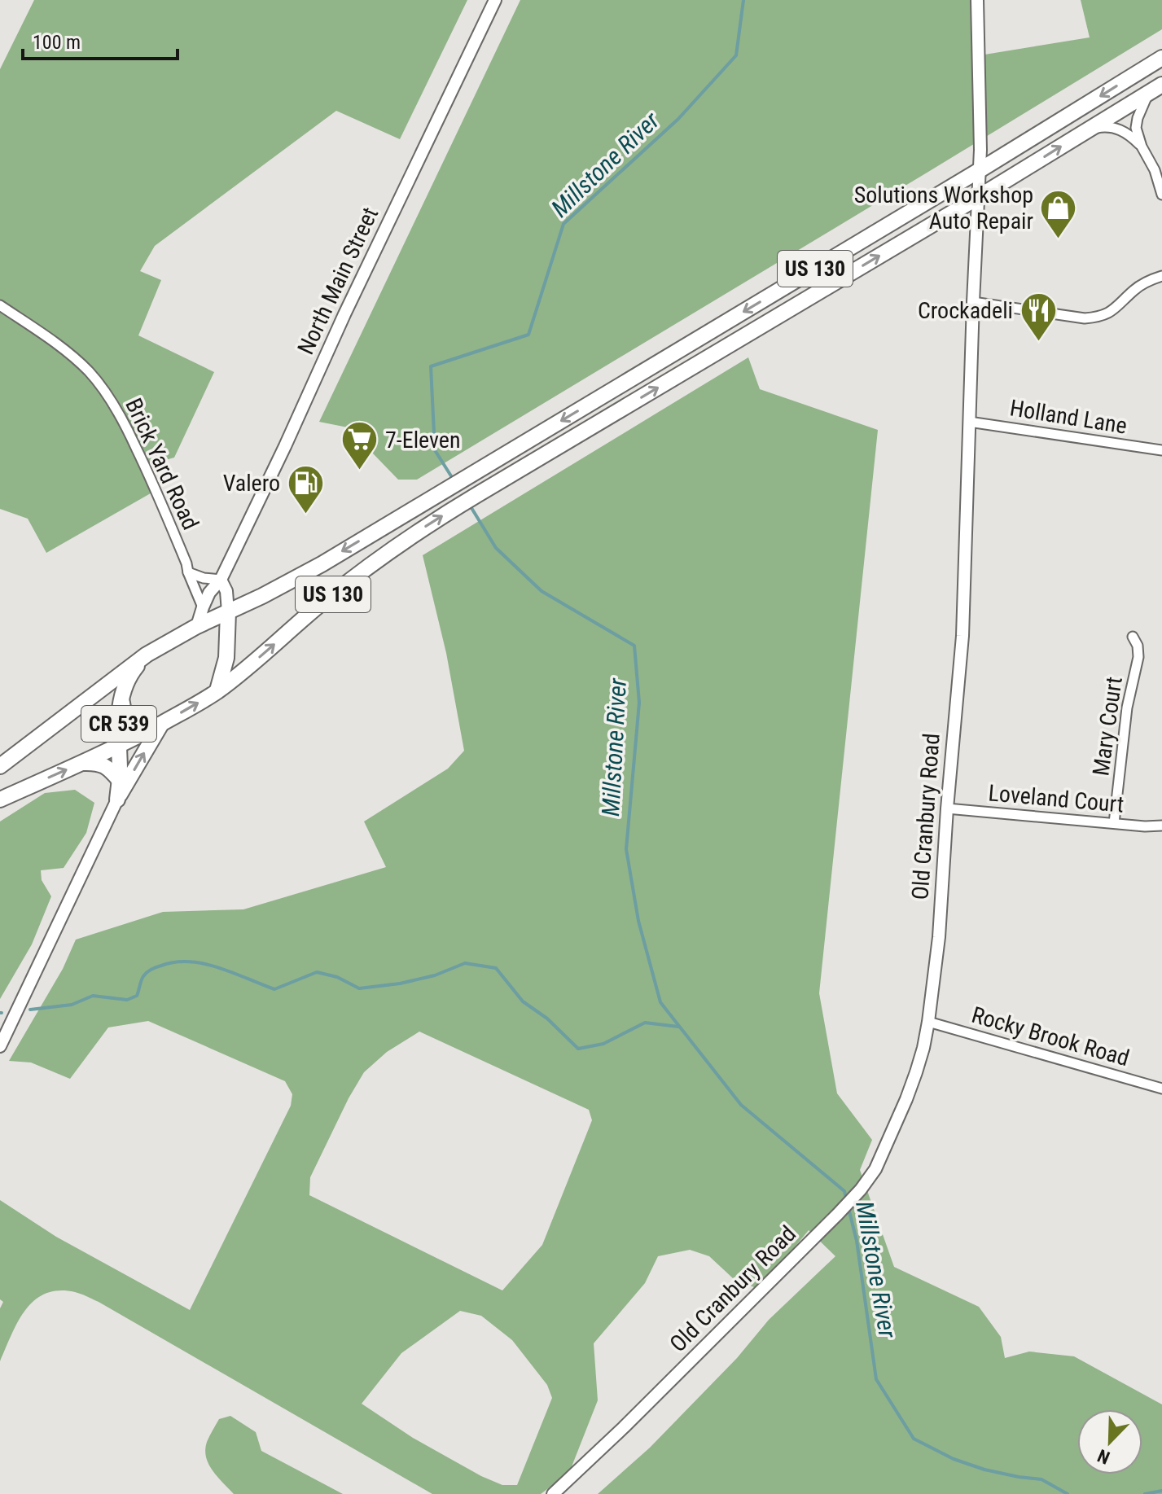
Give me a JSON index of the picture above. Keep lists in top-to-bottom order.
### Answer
{
  "streets": {
    "highway": ["US 130", "CR 539"],
    "street": [
      "North Main Street",
      "Holland Lane",
      "Brick Yard Road",
      "Mary Court",
      "Loveland Court",
      "Old Cranbury Road",
      "Rocky Brook Road"
    ]
  },
  "crossings": [
    ["US 130", "North Main Street"],
    ["US 130", "CR 539"],
    ["US 130", "Old Cranbury Road"],
    ["North Main Street", "Brick Yard Road"],
    ["Holland Lane", "Old Cranbury Road"],
    ["Mary Court", "Loveland Court"],
    ["Loveland Court", "Old Cranbury Road"],
    ["Old Cranbury Road", "Rocky Brook Road"]
  ],
  "water": ["Millstone River"],
  "places": {
    "shop": ["Solutions Workshop Auto Repair"],
    "restaurant": ["Crockadeli"],
    "supermarket": ["7-Eleven"],
    "fuel station": ["Valero"]
  },
  "scale_bar": "100 m",
  "north": "bottom left"
}
